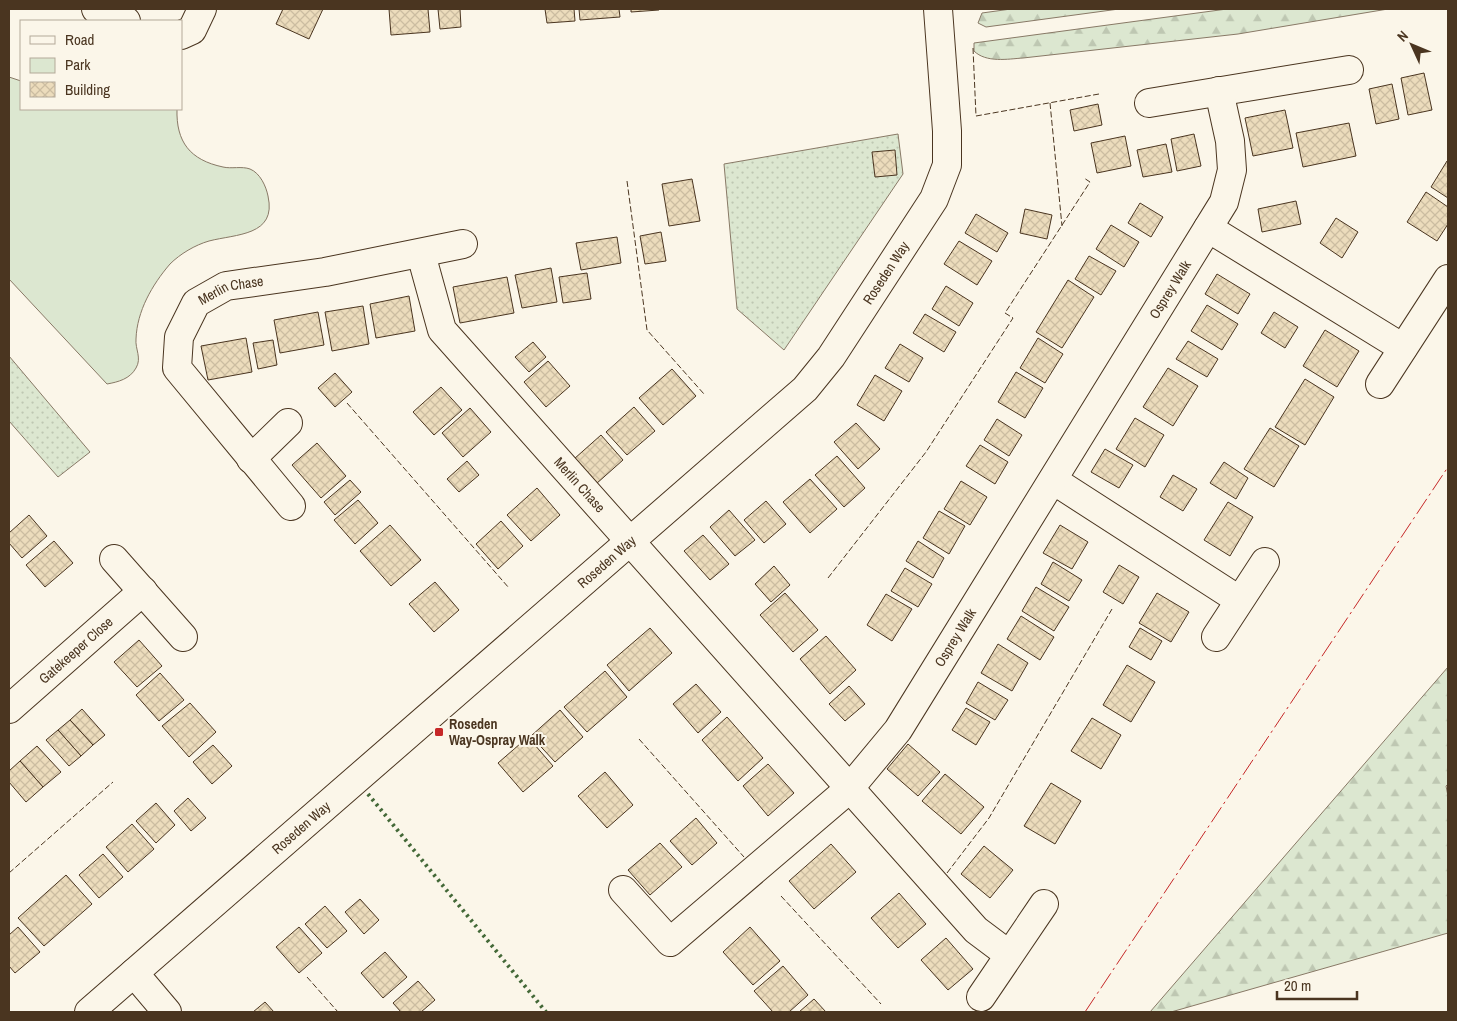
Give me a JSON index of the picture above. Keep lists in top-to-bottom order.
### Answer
{
  "streets": {
    "street": [
      "Roseden Way",
      "Osprey Walk",
      "Merlin Chase",
      "Gatekeeper Close"
    ]
  },
  "crossings": [
    ["Roseden Way", "Merlin Chase"]
  ],
  "places": {
    "transit": ["Roseden Way-Ospray Walk"]
  },
  "legend": ["Road", "Park", "Building"],
  "scale_bar": "20 m",
  "north": "top left"
}
